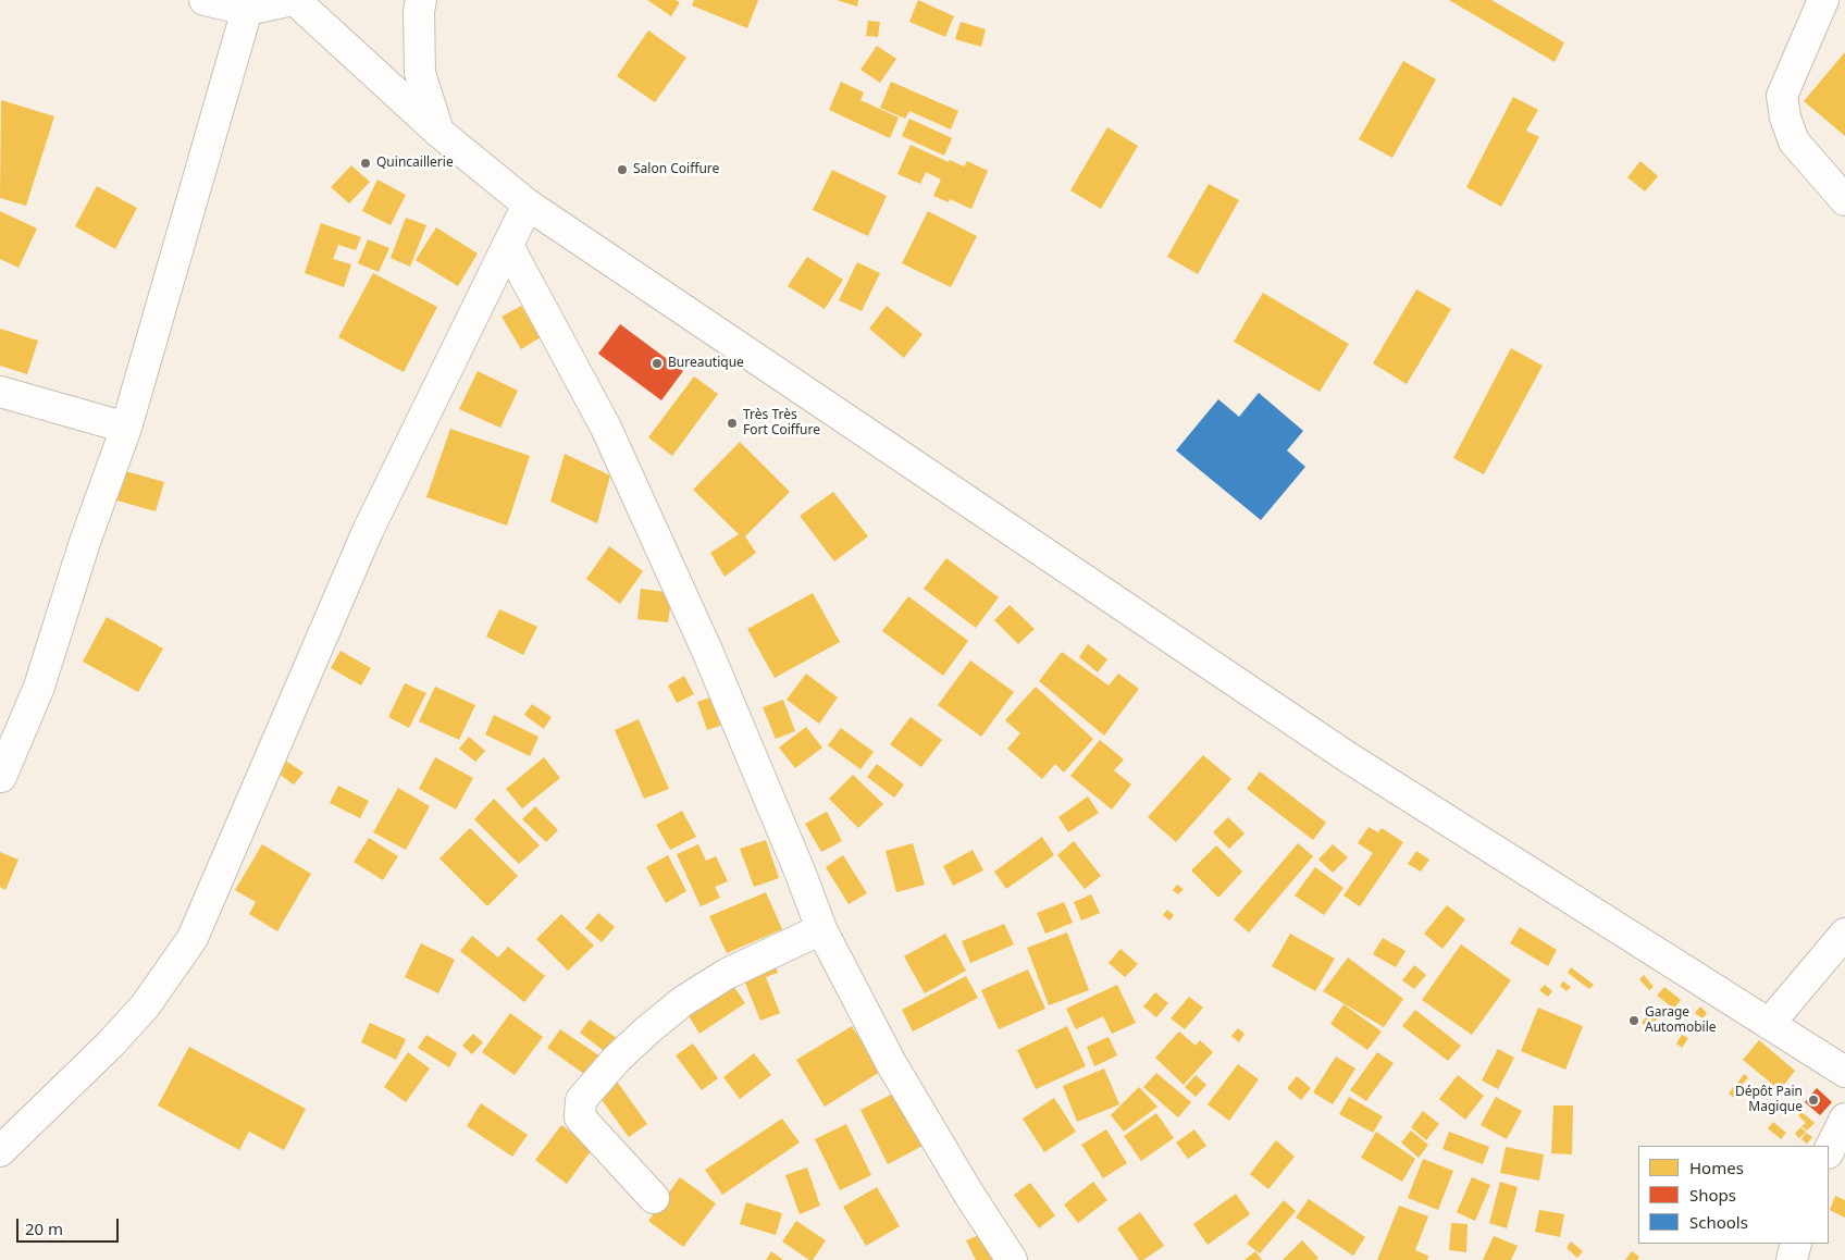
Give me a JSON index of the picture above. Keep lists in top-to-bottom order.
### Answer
{
  "places": [
    "Quincaillerie",
    "Salon Coiffure",
    "Bureautique",
    "Très Très Fort Coiffure",
    "Garage Automobile",
    "Dépôt Pain Magique"
  ],
  "legend": ["Homes", "Shops", "Schools"],
  "scale_bar": "20 m"
}
